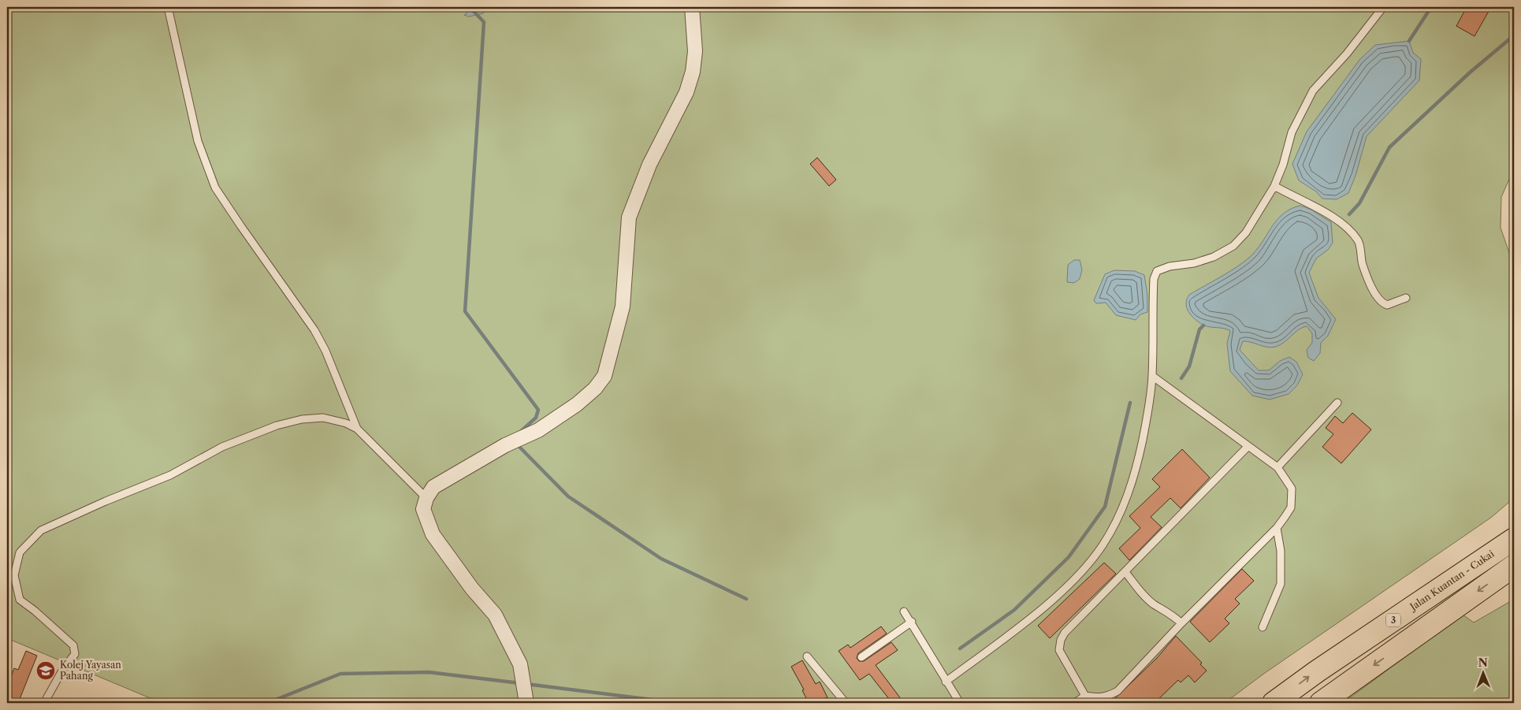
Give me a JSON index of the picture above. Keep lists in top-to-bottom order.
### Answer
{
  "streets": {
    "highway": ["Jalan Kuantan - Cukai", "3"]
  },
  "places": {
    "school or university": ["Kolej Yayasan Pahang"]
  },
  "north": "top"
}
